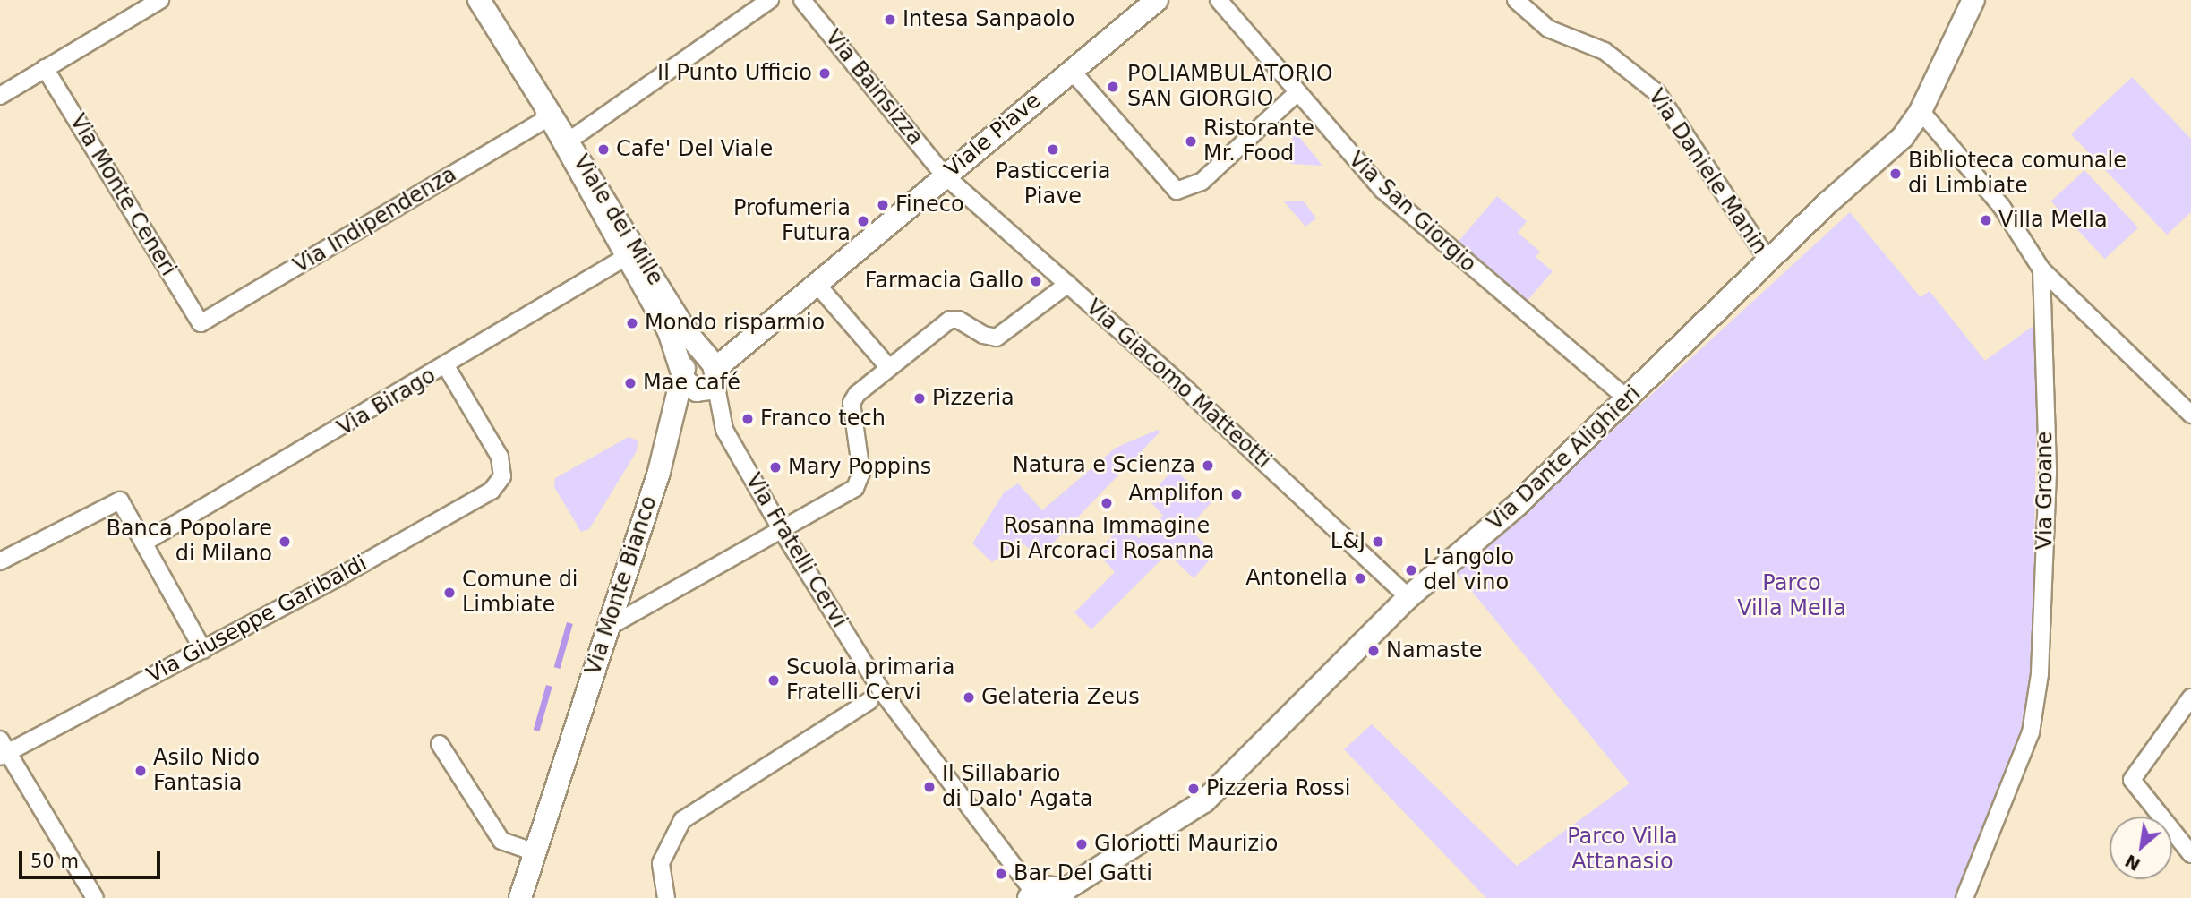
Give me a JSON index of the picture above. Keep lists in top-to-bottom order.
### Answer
{
  "streets": {
    "street": [
      "Via Bainsizza",
      "Viale Piave",
      "Via Daniele Manin",
      "Via Monte Ceneri",
      "Via San Giorgio",
      "Via Indipendenza",
      "Viale dei Mille",
      "Via Giacomo Matteotti",
      "Via Birago",
      "Via Dante Alighieri",
      "Via Groane",
      "Via Fratelli Cervi",
      "Via Monte Bianco",
      "Via Giuseppe Garibaldi"
    ]
  },
  "crossings": [
    ["Via Bainsizza", "Viale Piave"],
    ["Via Bainsizza", "Via Giacomo Matteotti"],
    ["Viale Piave", "Viale dei Mille"],
    ["Viale Piave", "Via Giacomo Matteotti"],
    ["Viale Piave", "Via Fratelli Cervi"],
    ["Via Daniele Manin", "Via Dante Alighieri"],
    ["Via Monte Ceneri", "Via Indipendenza"],
    ["Via San Giorgio", "Via Dante Alighieri"],
    ["Via Indipendenza", "Viale dei Mille"],
    ["Viale dei Mille", "Via Birago"],
    ["Viale dei Mille", "Via Fratelli Cervi"],
    ["Via Giacomo Matteotti", "Via Dante Alighieri"],
    ["Via Birago", "Via Giuseppe Garibaldi"]
  ],
  "parks": ["Parco Villa Mella", "Parco Villa Attanasio"],
  "places": [
    "Intesa Sanpaolo",
    "Il Punto Ufficio",
    "POLIAMBULATORIO SAN GIORGIO",
    "Ristorante Mr. Food",
    "Cafe' Del Viale",
    "Pasticceria Piave",
    "Biblioteca comunale di Limbiate",
    "Fineco",
    "Villa Mella",
    "Profumeria Futura",
    "Farmacia Gallo",
    "Mondo risparmio",
    "Mae café",
    "Pizzeria",
    "Franco tech",
    "Natura e Scienza",
    "Mary Poppins",
    "Amplifon",
    "Rosanna Immagine Di Arcoraci Rosanna",
    "Banca Popolare di Milano",
    "L&J",
    "L'angolo del vino",
    "Antonella",
    "Comune di Limbiate",
    "Namaste",
    "Scuola primaria Fratelli Cervi",
    "Gelateria Zeus",
    "Asilo Nido Fantasia",
    "Il Sillabario di Dalo' Agata",
    "Pizzeria Rossi",
    "Gloriotti Maurizio",
    "Bar Del Gatti"
  ],
  "scale_bar": "50 m",
  "north": "bottom left"
}
